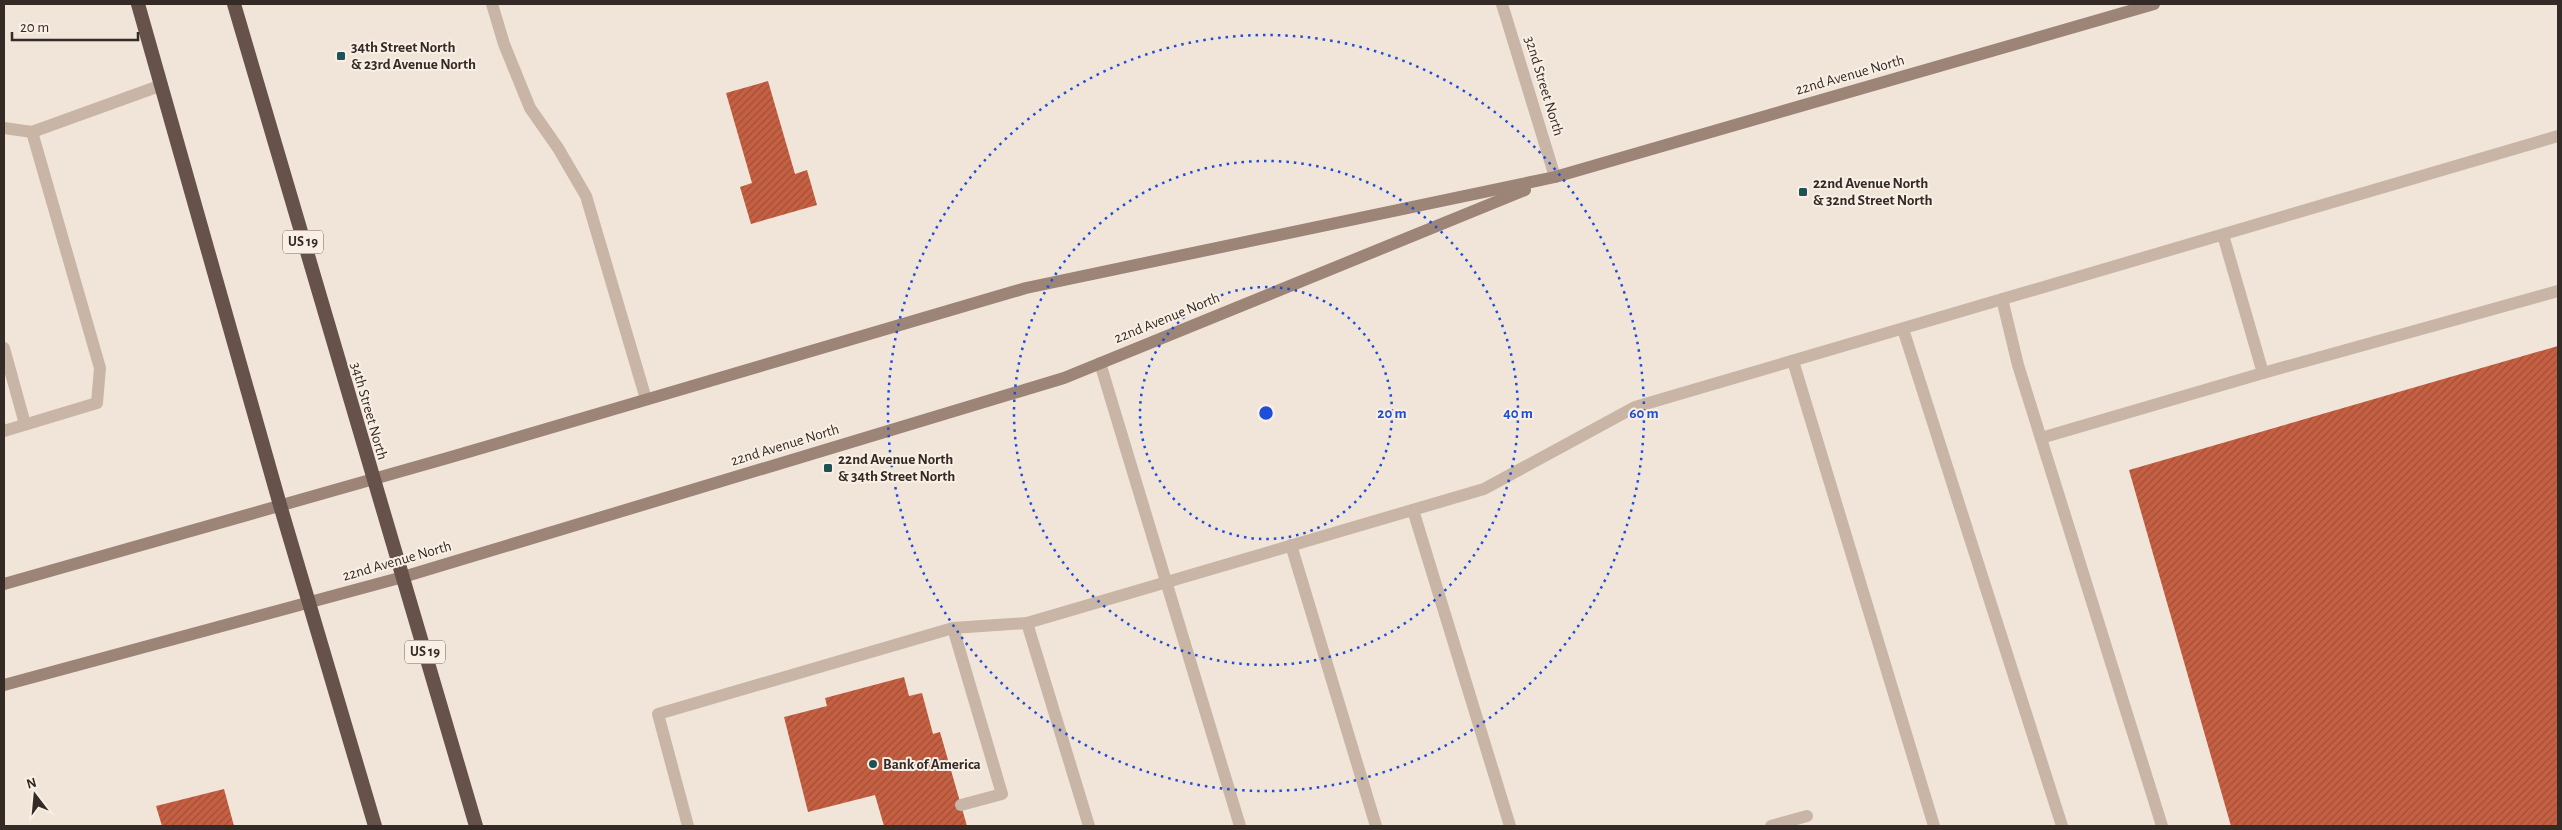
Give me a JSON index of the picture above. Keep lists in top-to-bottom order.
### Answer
{
  "streets": {
    "highway": ["US 19", "34th Street North"],
    "main road": ["22nd Avenue North"],
    "street": ["32nd Street North"]
  },
  "crossings": [
    ["22nd Avenue North", "32nd Street North"],
    ["22nd Avenue North", "34th Street North"]
  ],
  "places": {
    "transit": ["34th Street North & 23rd Avenue North", "22nd Avenue North & 32nd Street North", "22nd Avenue North & 34th Street North"],
    "other": ["Bank of America"]
  },
  "scale_bar": "20 m",
  "north": "top",
  "rings": ["20 m", "40 m", "60 m"]
}
